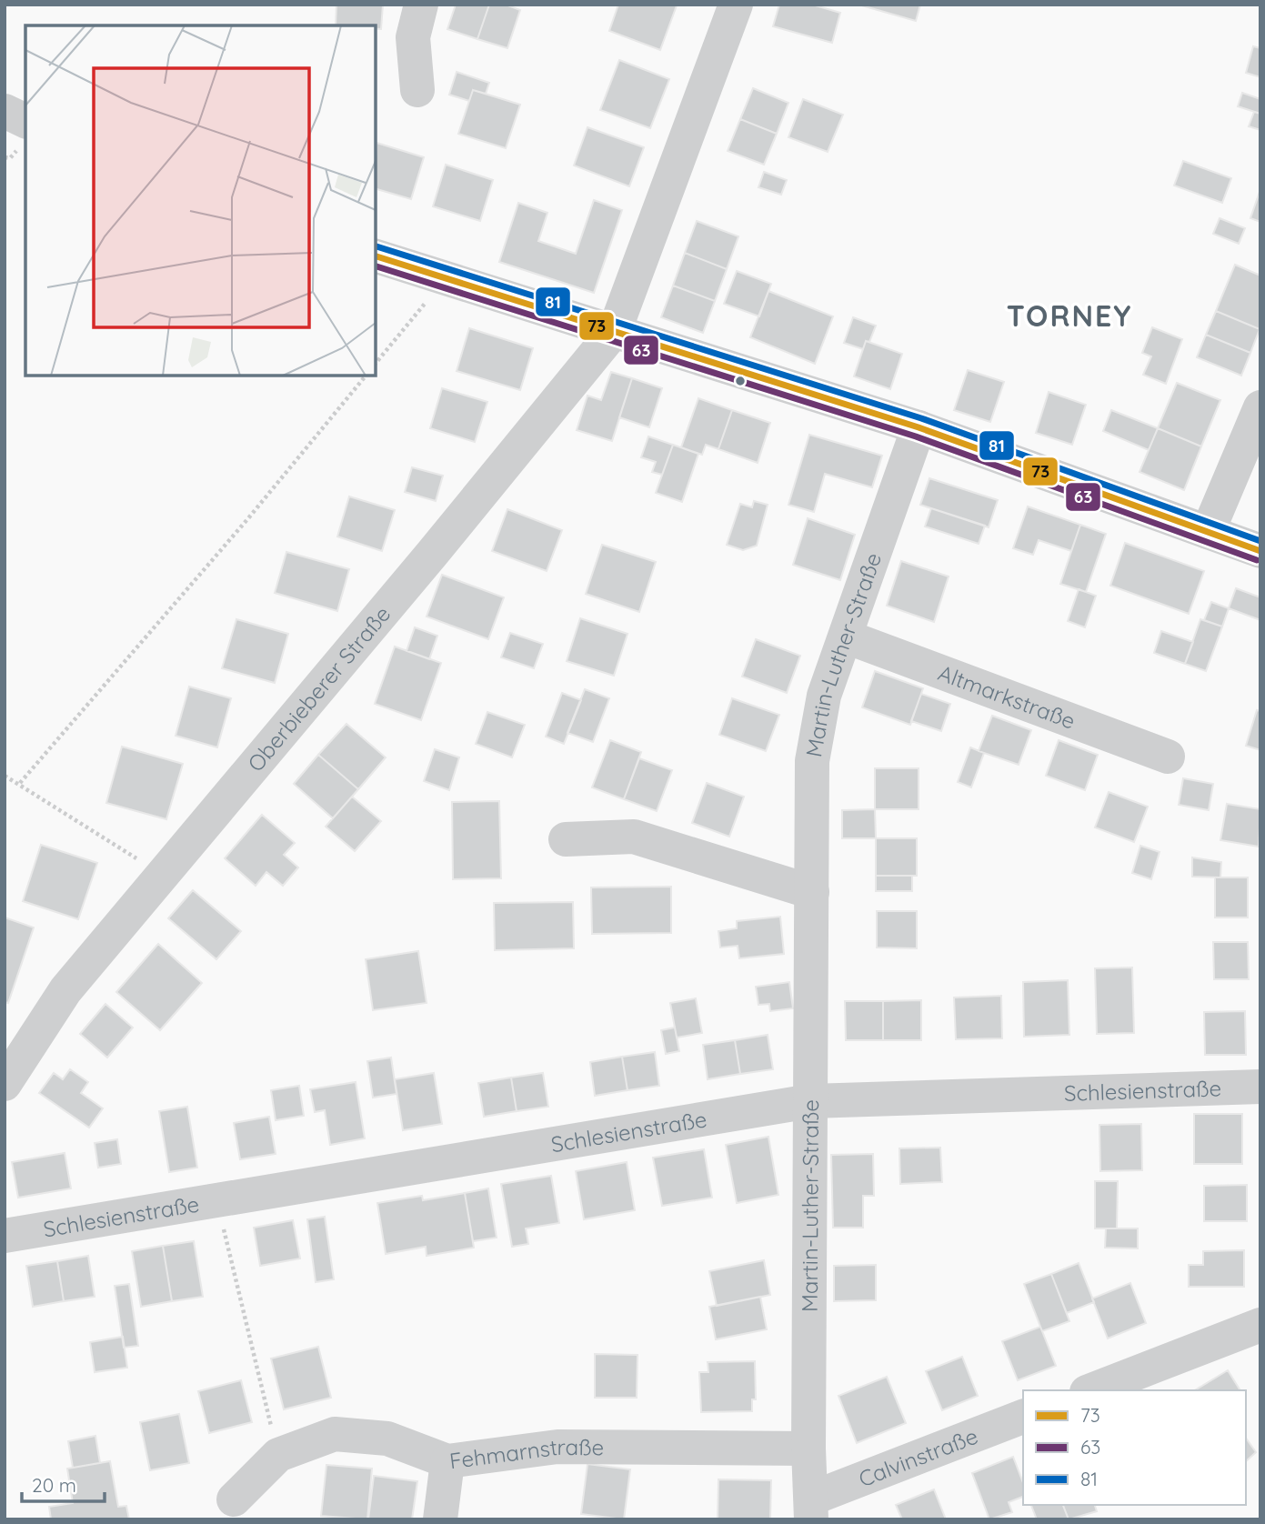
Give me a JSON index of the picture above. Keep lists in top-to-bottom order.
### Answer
{
  "streets": {
    "street": [
      "Martin-Luther-Straße",
      "Oberbieberer Straße",
      "Altmarkstraße",
      "Schlesienstraße",
      "Fehmarnstraße",
      "Calvinstraße"
    ]
  },
  "crossings": [
    ["Martin-Luther-Straße", "Altmarkstraße"],
    ["Martin-Luther-Straße", "Schlesienstraße"],
    ["Martin-Luther-Straße", "Fehmarnstraße"],
    ["Martin-Luther-Straße", "Calvinstraße"]
  ],
  "districts": ["TORNEY"],
  "lines": ["transit line 81", "transit line 73", "transit line 63"],
  "legend": ["73", "63", "81"],
  "scale_bar": "20 m"
}
